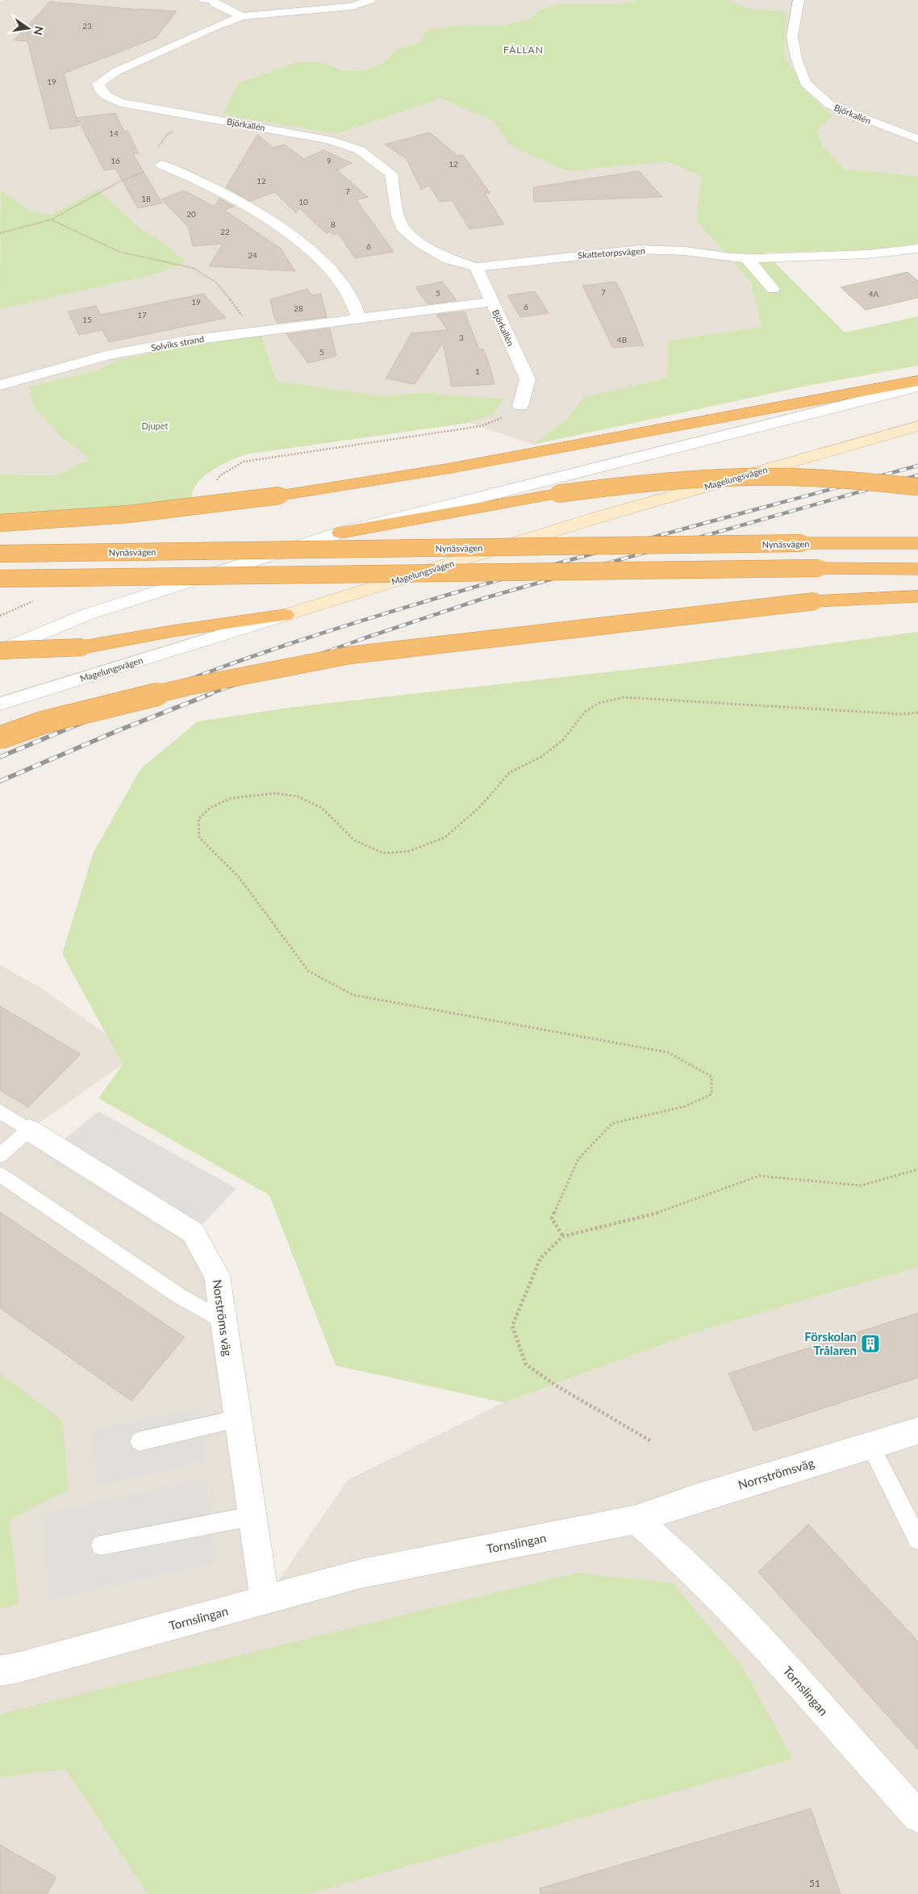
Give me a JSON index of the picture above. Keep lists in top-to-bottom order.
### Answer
{
  "streets": {
    "highway": ["Nynäsvägen"],
    "main road": ["Magelungsvägen"],
    "street": [
      "Björkallén",
      "Skattetorpsvägen",
      "Solviks strand",
      "Norströms väg",
      "Norrströmsväg",
      "Tornslingan"
    ]
  },
  "crossings": [
    ["Björkallén", "Skattetorpsvägen"],
    ["Björkallén", "Solviks strand"],
    ["Norströms väg", "Tornslingan"],
    ["Norrströmsväg", "Tornslingan"]
  ],
  "districts": ["FÅLLAN"],
  "parks": ["Djupet"],
  "places": {
    "building": ["Förskolan Trålaren"]
  },
  "house_numbers": [
    "23",
    "19",
    "14",
    "16",
    "9",
    "12",
    "12",
    "7",
    "18",
    "10",
    "20",
    "8",
    "22",
    "6",
    "24",
    "7",
    "5",
    "4A",
    "19",
    "6",
    "28",
    "17",
    "15",
    "3",
    "4B",
    "5",
    "1",
    "51"
  ],
  "north": "right"
}
